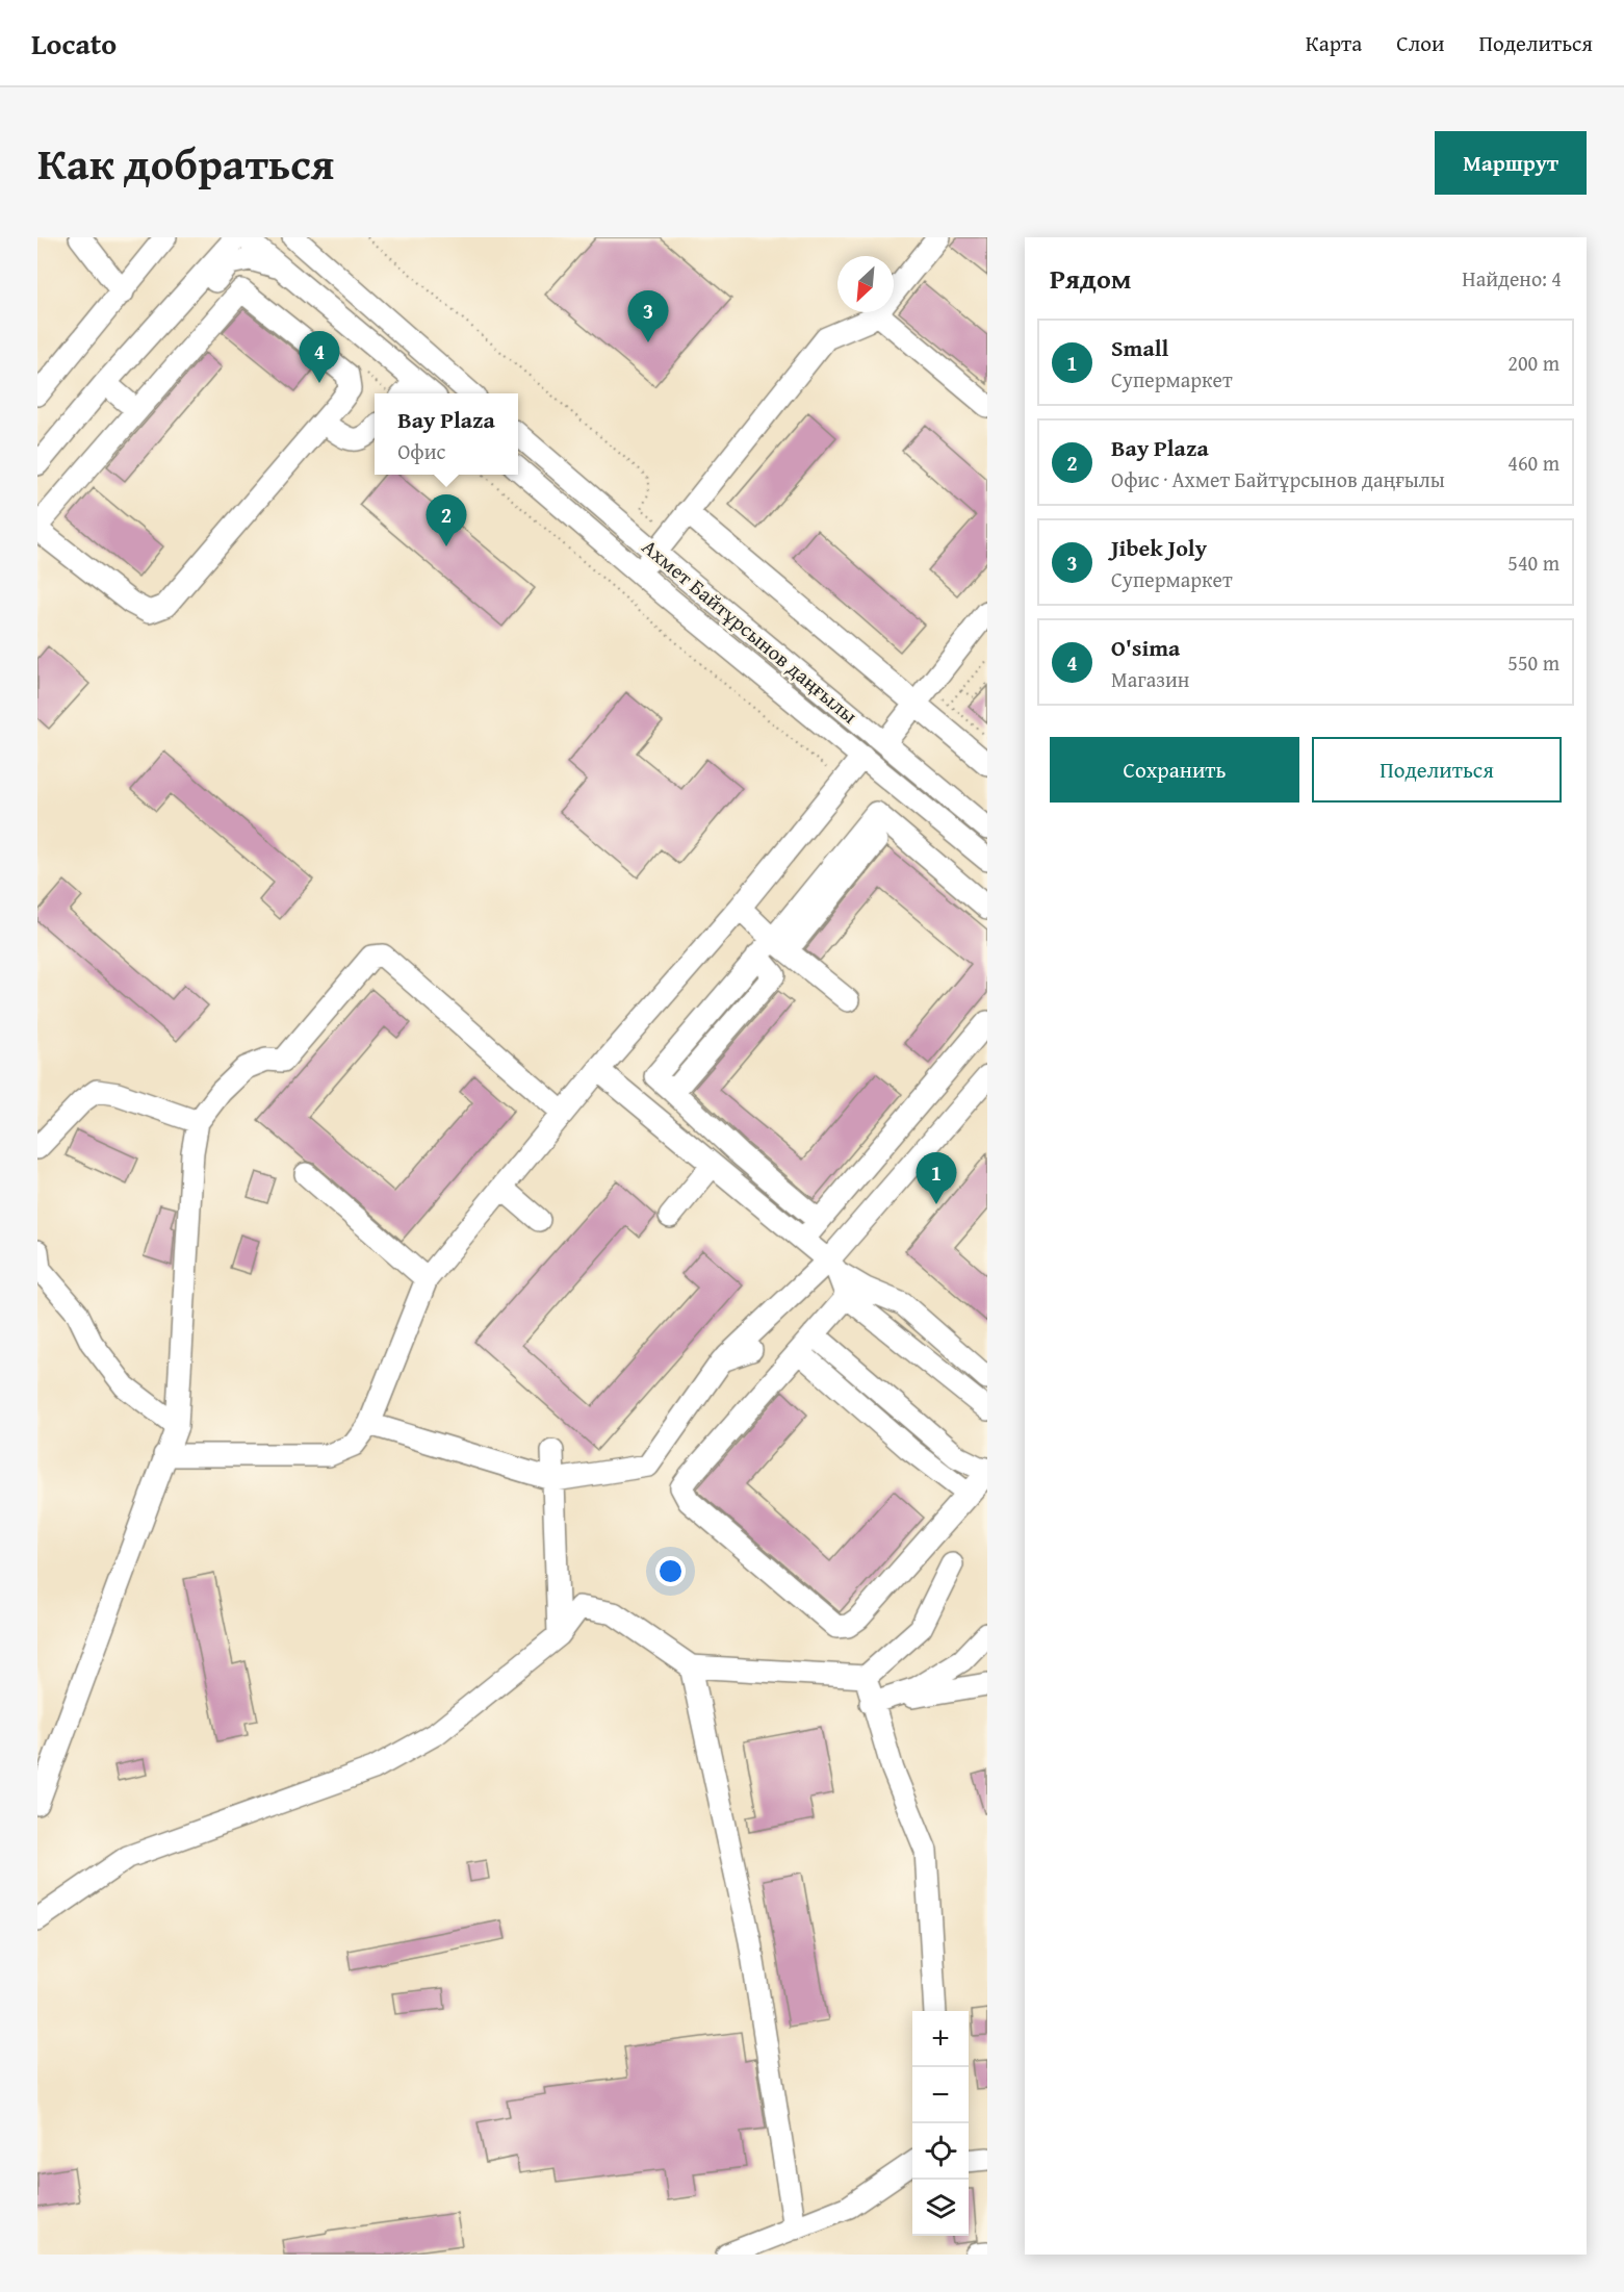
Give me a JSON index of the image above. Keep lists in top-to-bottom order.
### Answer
{
  "streets": {
    "street": ["Ахмет Байтұрсынов даңғылы"]
  },
  "north": "bottom left",
  "page": {
    "header": "Locato",
    "nav": ["Карта", "Слои", "Поделиться"],
    "title": "Как добраться",
    "buttons": [
      "Маршрут",
      ["Сохранить", "Поделиться"]
    ],
    "heading": ["Рядом", "Найдено: 4"],
    "pins": [
      "3",
      "4",
      "2",
      "1"
    ],
    "list": [
      {
        "mark": "1",
        "name": "Small",
        "note": "Супермаркет",
        "value": "200 m"
      },
      {
        "mark": "2",
        "name": "Bay Plaza",
        "note": "Офис · Ахмет Байтұрсынов даңғылы",
        "value": "460 m"
      },
      {
        "mark": "3",
        "name": "Jibek Joly",
        "note": "Супермаркет",
        "value": "540 m"
      },
      {
        "mark": "4",
        "name": "O'sima",
        "note": "Магазин",
        "value": "550 m"
      }
    ],
    "popup": ["Bay Plaza", "Офис"],
    "map_buttons": ["+", "−"]
  }
}
